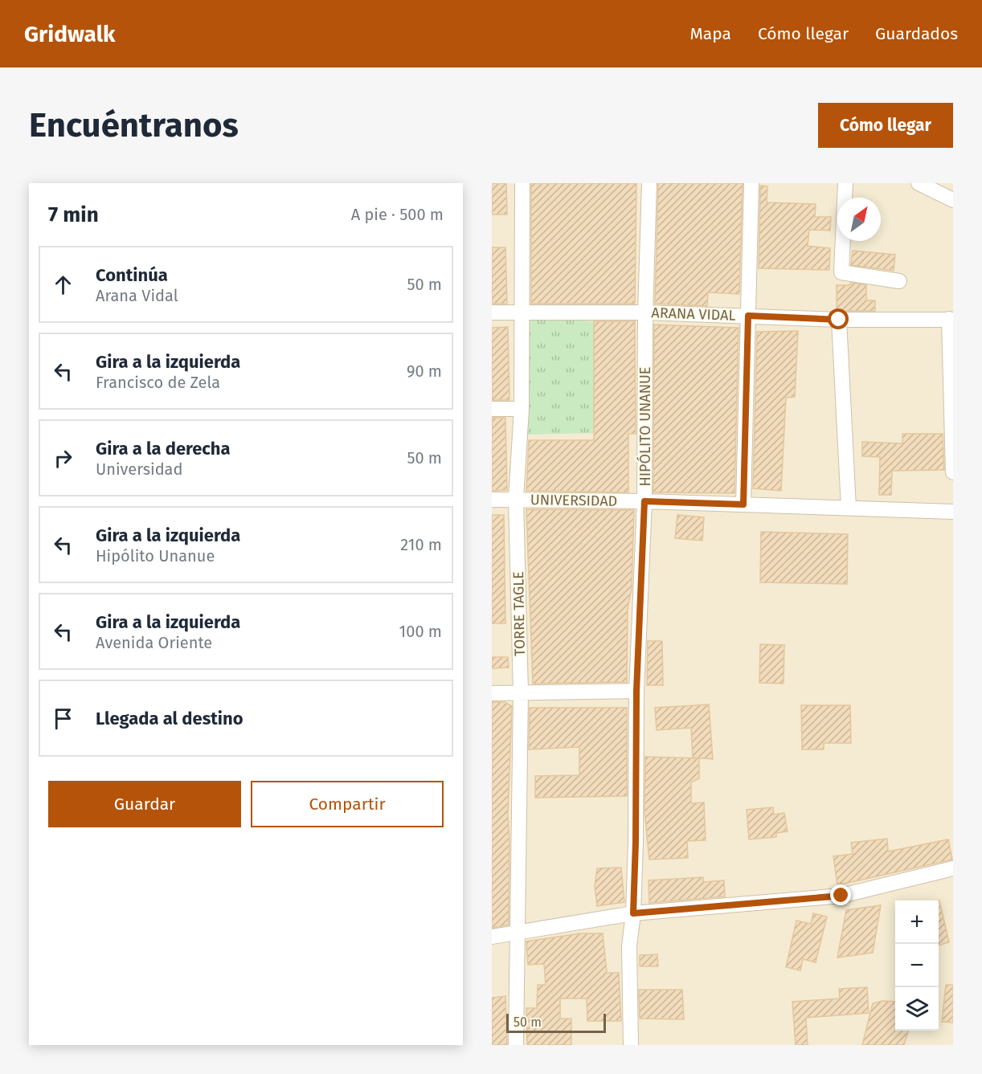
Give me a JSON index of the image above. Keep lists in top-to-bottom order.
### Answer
{
  "streets": {
    "street": [
      "ARANA VIDAL",
      "HIPÓLITO UNANUE",
      "UNIVERSIDAD",
      "TORRE TAGLE"
    ]
  },
  "crossings": [
    ["ARANA VIDAL", "HIPÓLITO UNANUE"],
    ["ARANA VIDAL", "TORRE TAGLE"],
    ["HIPÓLITO UNANUE", "UNIVERSIDAD"],
    ["UNIVERSIDAD", "TORRE TAGLE"]
  ],
  "scale_bar": "50 m",
  "north": "top right",
  "page": {
    "header": "Gridwalk",
    "nav": ["Mapa", "Cómo llegar", "Guardados"],
    "buttons": [
      "Cómo llegar",
      ["Guardar", "Compartir"]
    ],
    "title": "Encuéntranos",
    "heading": ["7 min", "A pie · 500 m"],
    "list": [
      ["Continúa", "Arana Vidal", "50 m"],
      ["Gira a la izquierda", "Francisco de Zela", "90 m"],
      ["Gira a la derecha", "Universidad", "50 m"],
      ["Gira a la izquierda", "Hipólito Unanue", "210 m"],
      ["Gira a la izquierda", "Avenida Oriente", "100 m"],
      "Llegada al destino"
    ],
    "map_buttons": ["+", "−"],
    "scale": "50 m"
  }
}
